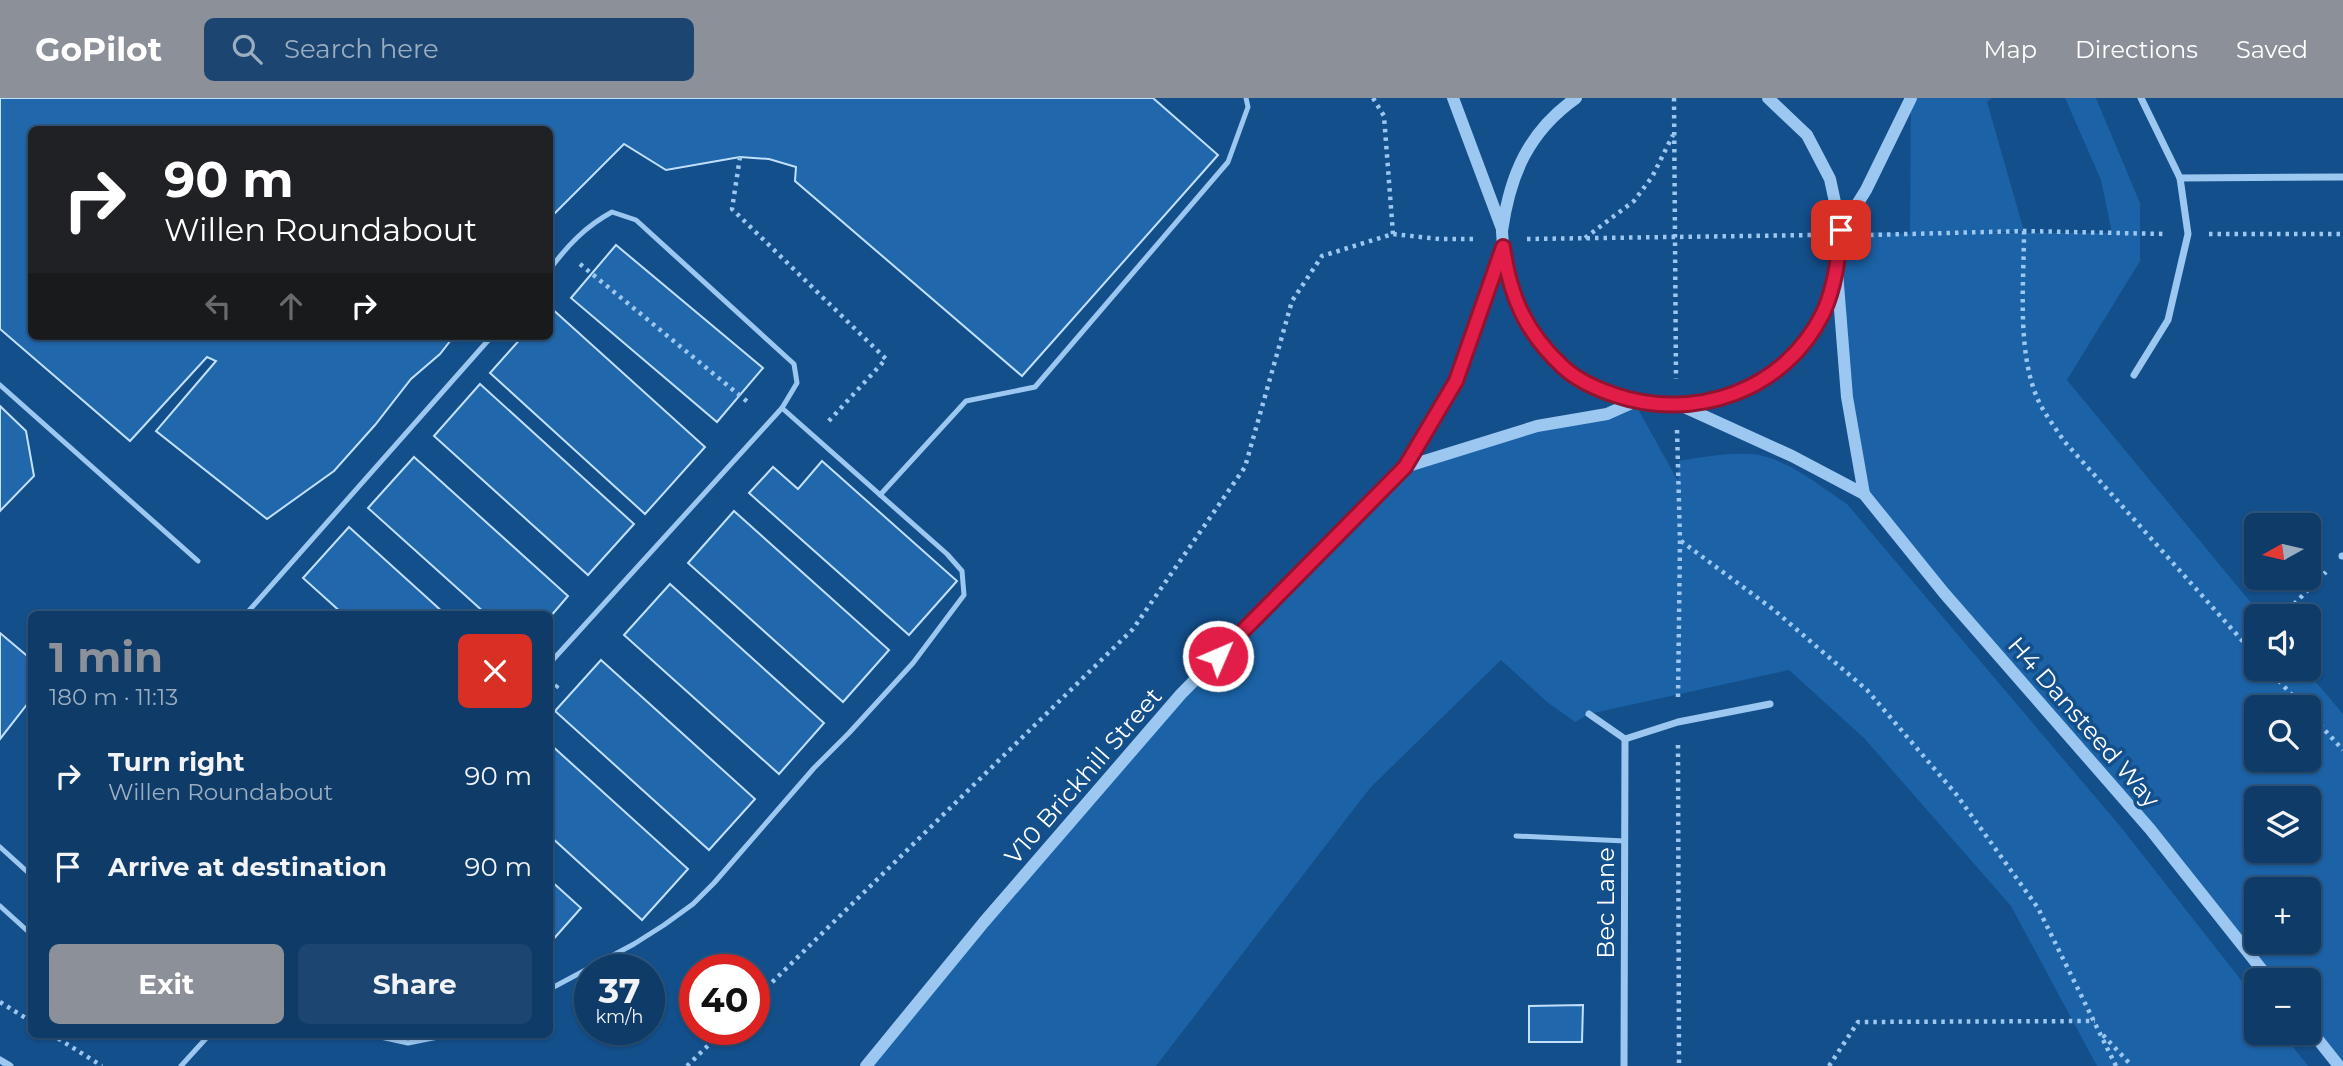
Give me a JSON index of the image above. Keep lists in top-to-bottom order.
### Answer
{
  "streets": {
    "street": ["H4 Dansteed Way", "V10 Brickhill Street", "Bec Lane"]
  },
  "north": "left",
  "page": {
    "header": "GoPilot",
    "search": "Search here",
    "nav": ["Map", "Directions", "Saved"],
    "turn": ["90 m", "Willen Roundabout"],
    "map_buttons": ["+", "−"],
    "heading": ["1 min", "180 m · 11:13"],
    "list": [
      {
        "name": "Turn right",
        "note": "Willen Roundabout",
        "value": "90 m"
      },
      {
        "name": "Arrive at destination",
        "value": "90 m"
      }
    ],
    "buttons": ["Exit", "Share"],
    "speed": "37 km/h",
    "limit": "40"
  }
}
